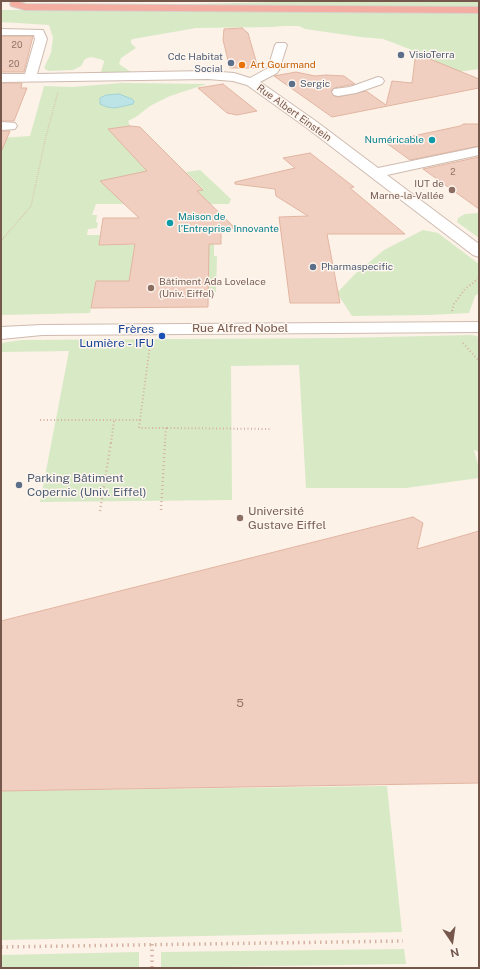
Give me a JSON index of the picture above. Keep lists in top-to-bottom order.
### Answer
{
  "streets": {
    "street": ["Rue Albert Einstein", "Rue Alfred Nobel"]
  },
  "places": [
    "VisioTerra",
    "Cdc Habitat Social",
    "Art Gourmand",
    "Sergic",
    "Numéricable",
    "IUT de Marne-la-Vallée",
    "Maison de l’Entreprise Innovante",
    "Pharmaspecific",
    "Bâtiment Ada Lovelace (Univ. Eiffel)",
    "Frères Lumière - IFU",
    "Parking Bâtiment Copernic (Univ. Eiffel)",
    "Université Gustave Eiffel"
  ],
  "house_numbers": [
    "20",
    "20",
    "2",
    "5"
  ],
  "north": "bottom"
}
